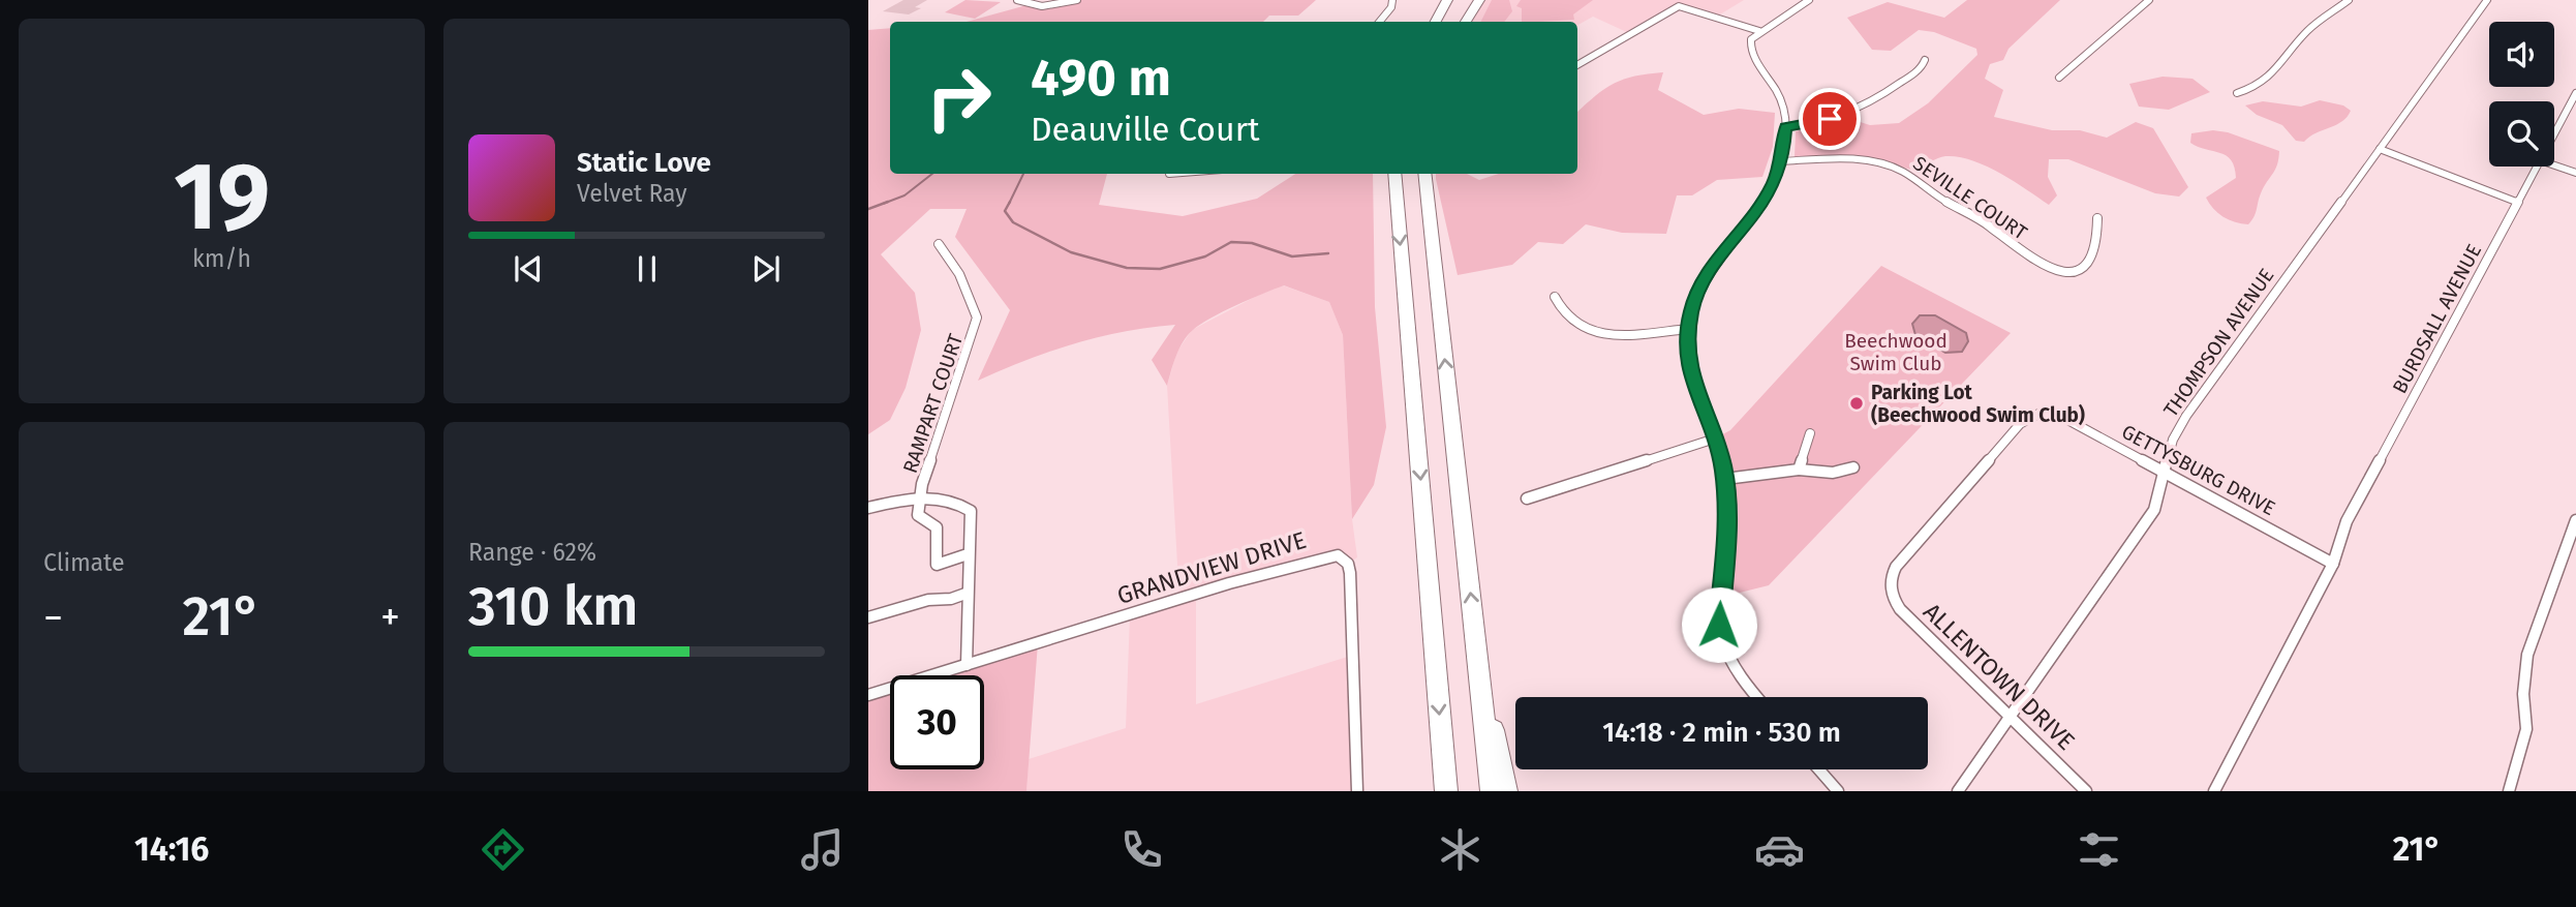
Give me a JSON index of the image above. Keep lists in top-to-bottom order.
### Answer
{
  "streets": {
    "street": [
      "SEVILLE COURT",
      "BURDSALL AVENUE",
      "THOMPSON AVENUE",
      "RAMPART COURT",
      "GETTYSBURG DRIVE",
      "GRANDVIEW DRIVE",
      "ALLENTOWN DRIVE"
    ]
  },
  "crossings": [
    ["BURDSALL AVENUE", "GETTYSBURG DRIVE"],
    ["THOMPSON AVENUE", "GETTYSBURG DRIVE"],
    ["THOMPSON AVENUE", "ALLENTOWN DRIVE"],
    ["GETTYSBURG DRIVE", "ALLENTOWN DRIVE"]
  ],
  "parks": ["Beechwood Swim Club"],
  "places": ["Parking Lot (Beechwood Swim Club)"],
  "page": {
    "tile": [
      ["19", "km/h"],
      "Climate",
      ["Range · 62%", "310 km"]
    ],
    "turn": ["490 m", "Deauville Court"],
    "song": ["Static Love", "Velvet Ray"],
    "heat": ["−", "21°", "+"],
    "limit": "30",
    "trip": "14:18 · 2 min · 530 m",
    "tabs": ["14:16", "21°"]
  }
}
